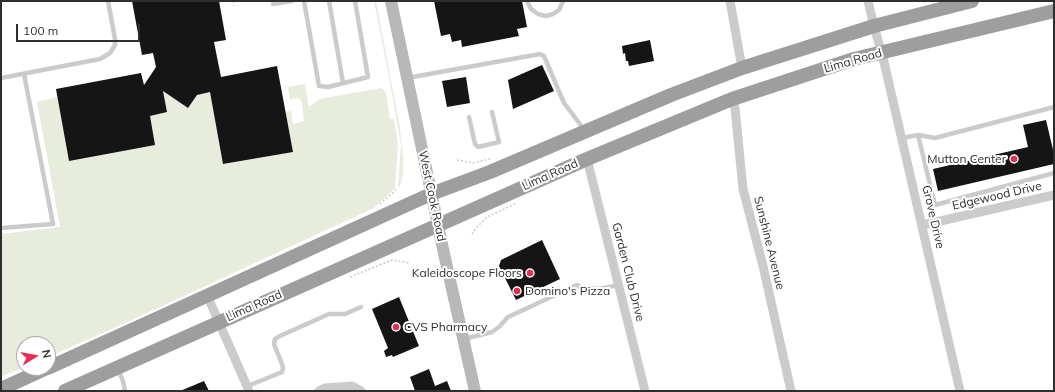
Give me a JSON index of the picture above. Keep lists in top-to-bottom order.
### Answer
{
  "streets": {
    "highway": ["Lima Road"],
    "main road": ["West Cook Road"],
    "street": [
      "Edgewood Drive",
      "Grove Drive",
      "Sunshine Avenue",
      "Garden Club Drive"
    ]
  },
  "crossings": [
    ["Lima Road", "West Cook Road"],
    ["Lima Road", "Grove Drive"],
    ["Lima Road", "Sunshine Avenue"],
    ["Lima Road", "Garden Club Drive"],
    ["Edgewood Drive", "Grove Drive"]
  ],
  "places": [
    "Mutton Center",
    "Kaleidoscope Floors",
    "Domino's Pizza",
    "CVS Pharmacy"
  ],
  "scale_bar": "100 m",
  "north": "right"
}
